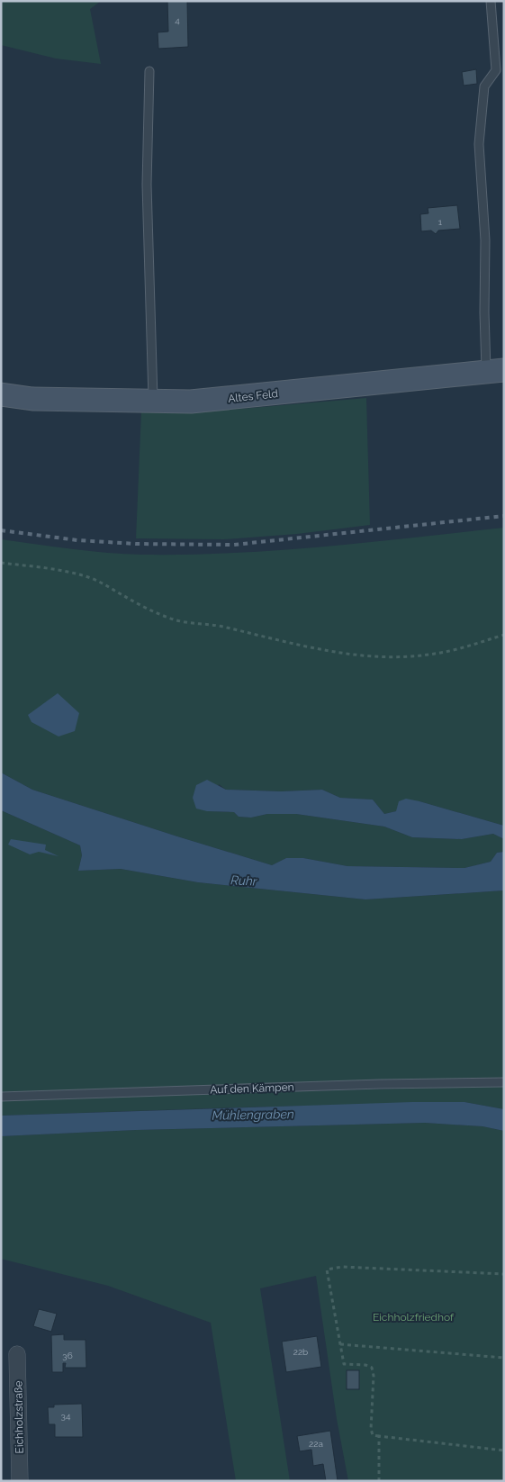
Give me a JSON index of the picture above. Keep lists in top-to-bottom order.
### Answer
{
  "streets": {
    "main road": ["Altes Feld"],
    "street": ["Eichholzstraße"],
    "lane": ["Auf den Kämpen"]
  },
  "water": ["Ruhr", "Mühlengraben"],
  "parks": ["Eichholzfriedhof"],
  "house_numbers": [
    "4",
    "1",
    "22b",
    "36",
    "34",
    "22a"
  ]
}
